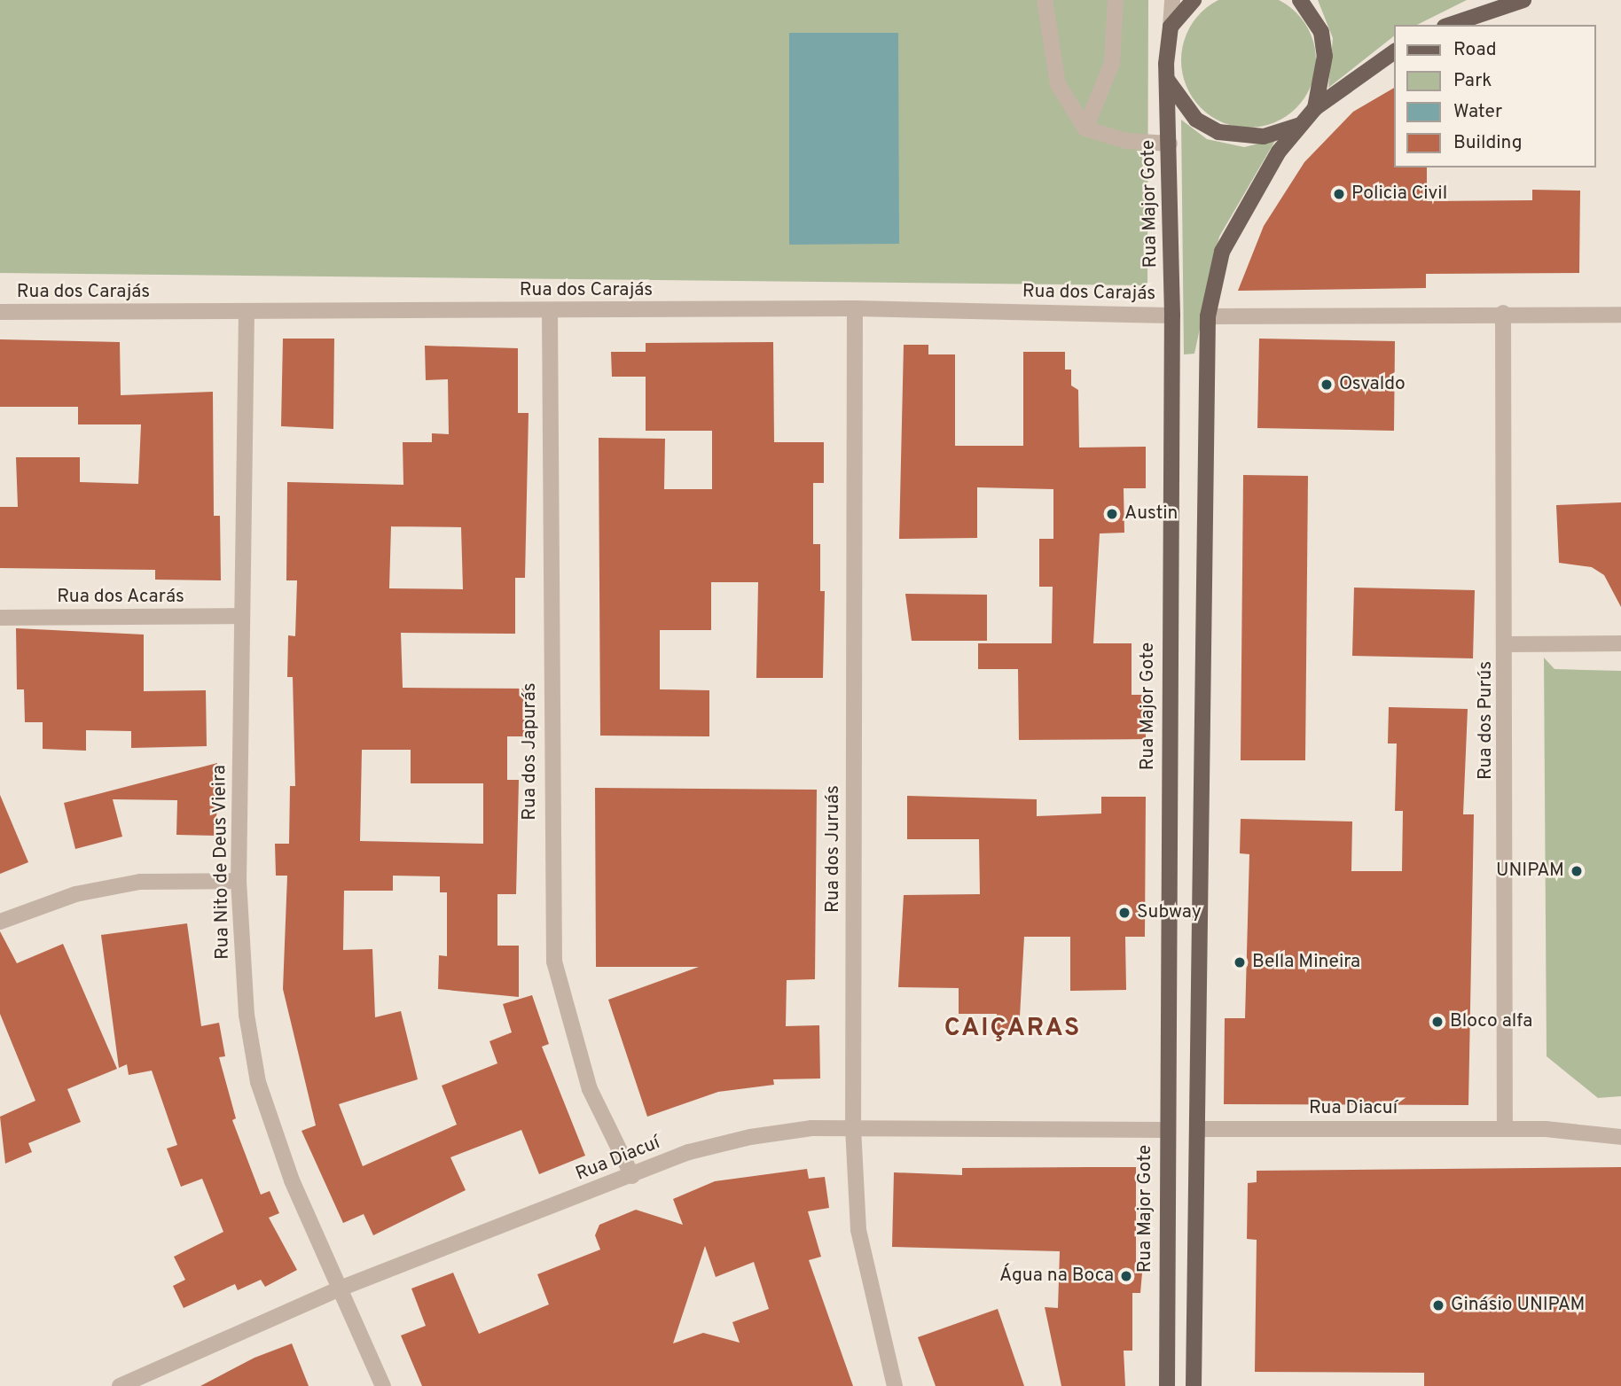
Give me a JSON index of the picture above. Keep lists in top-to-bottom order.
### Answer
{
  "streets": {
    "main road": ["Rua Major Gote"],
    "street": [
      "Rua dos Carajás",
      "Rua dos Acarás",
      "Rua dos Purús",
      "Rua dos Japurás",
      "Rua dos Juruás",
      "Rua Nito de Deus Vieira",
      "Rua Diacuí"
    ]
  },
  "crossings": [
    ["Rua Major Gote", "Rua dos Carajás"],
    ["Rua Major Gote", "Rua Diacuí"],
    ["Rua dos Carajás", "Rua dos Japurás"],
    ["Rua dos Carajás", "Rua dos Juruás"],
    ["Rua dos Carajás", "Rua Nito de Deus Vieira"],
    ["Rua dos Acarás", "Rua Nito de Deus Vieira"],
    ["Rua dos Purús", "Rua Diacuí"],
    ["Rua dos Japurás", "Rua Diacuí"],
    ["Rua dos Juruás", "Rua Diacuí"],
    ["Rua Nito de Deus Vieira", "Rua Diacuí"]
  ],
  "districts": ["CAIÇARAS"],
  "places": [
    "Policia Civil",
    "Osvaldo",
    "Austin",
    "UNIPAM",
    "Subway",
    "Bella Mineira",
    "Bloco alfa",
    "Água na Boca",
    "Ginásio UNIPAM"
  ],
  "legend": [
    "Road",
    "Park",
    "Water",
    "Building"
  ]
}
